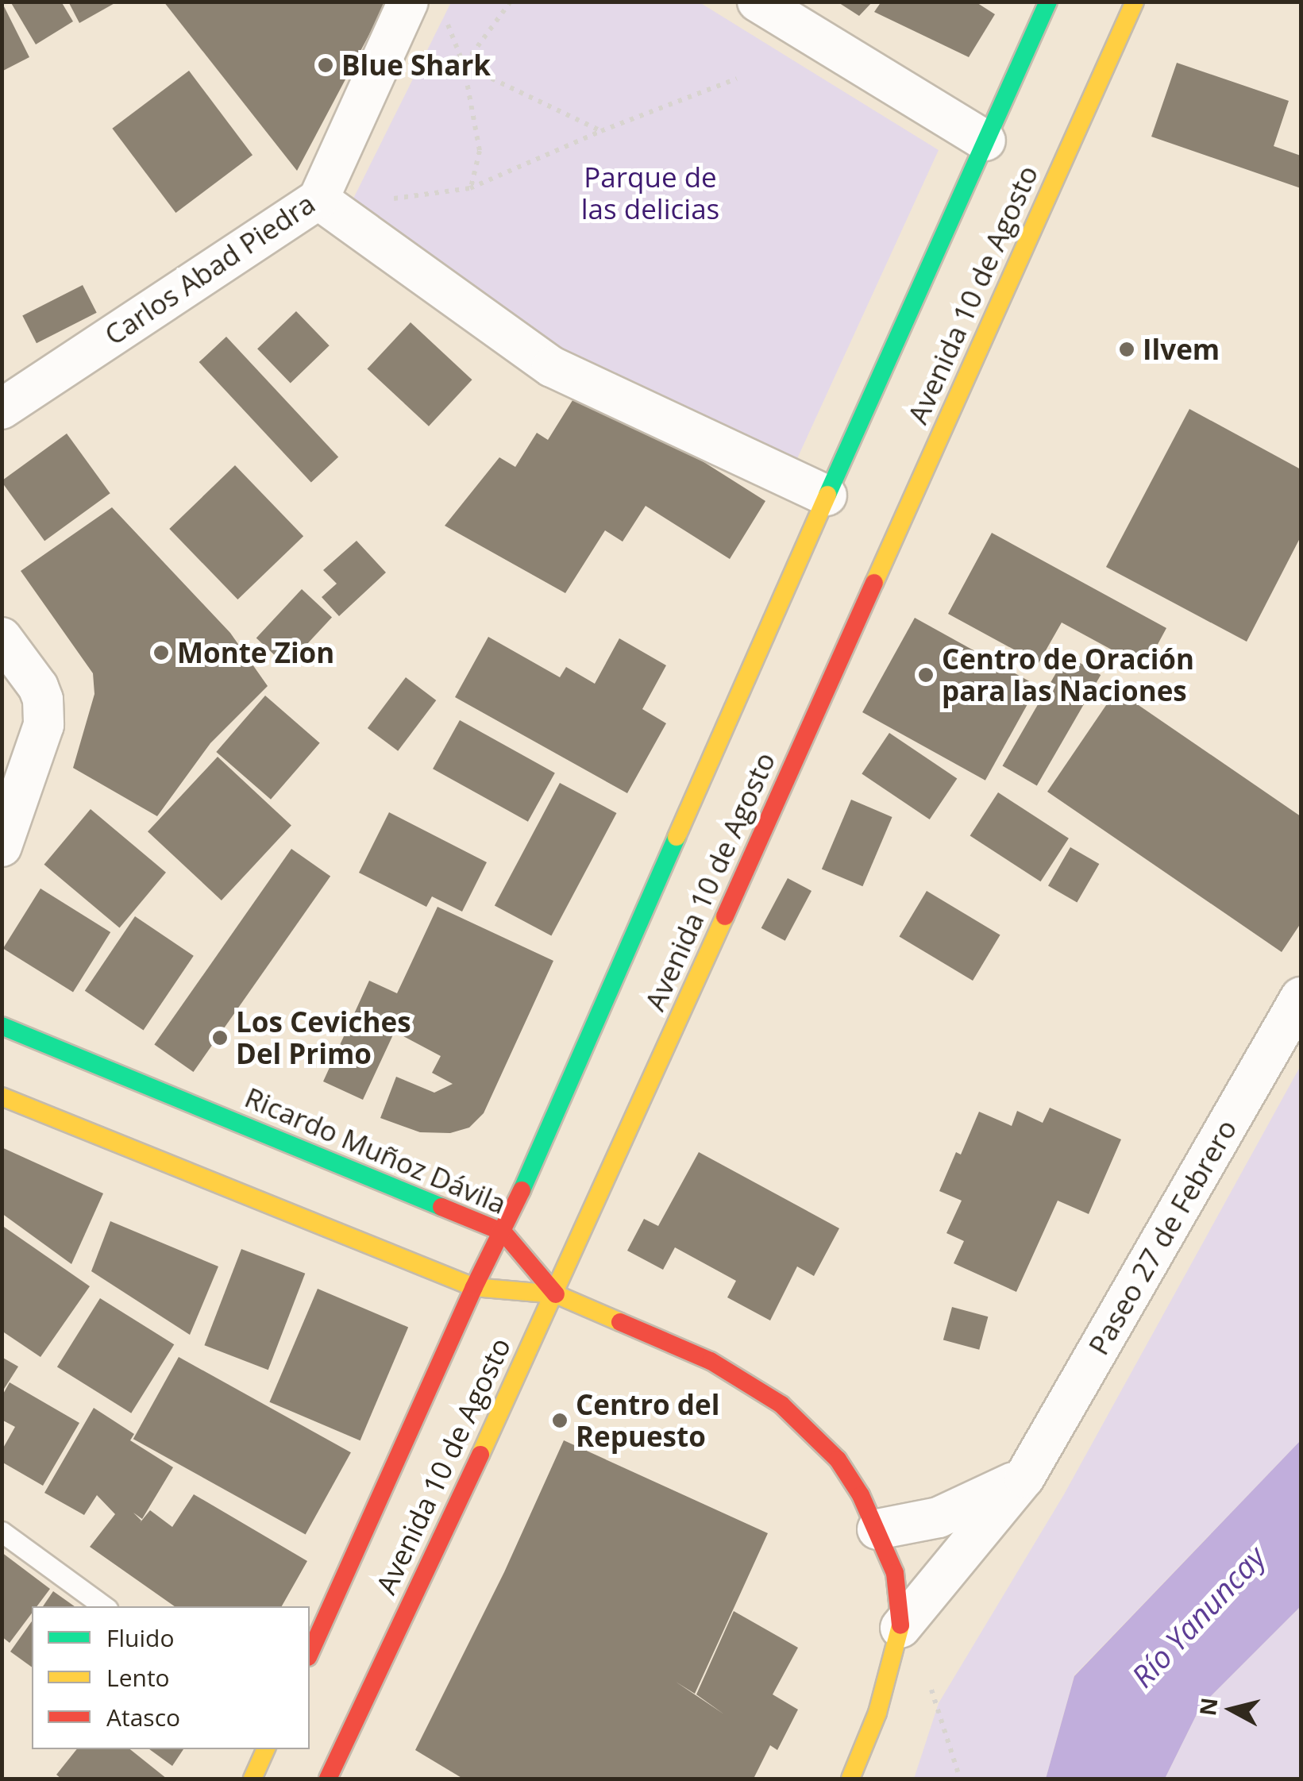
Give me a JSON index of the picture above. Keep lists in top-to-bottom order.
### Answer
{
  "streets": {
    "main road": ["Avenida 10 de Agosto", "Ricardo Muñoz Dávila"],
    "street": ["Carlos Abad Piedra", "Paseo 27 de Febrero"]
  },
  "crossings": [
    ["Avenida 10 de Agosto", "Ricardo Muñoz Dávila"]
  ],
  "water": ["Río Yanuncay"],
  "parks": ["Parque de las delicias"],
  "places": [
    "Blue Shark",
    "Ilvem",
    "Monte Zion",
    "Centro de Oración para las Naciones",
    "Los Ceviches Del Primo",
    "Centro del Repuesto"
  ],
  "legend": ["Fluido", "Lento", "Atasco"],
  "north": "left"
}
